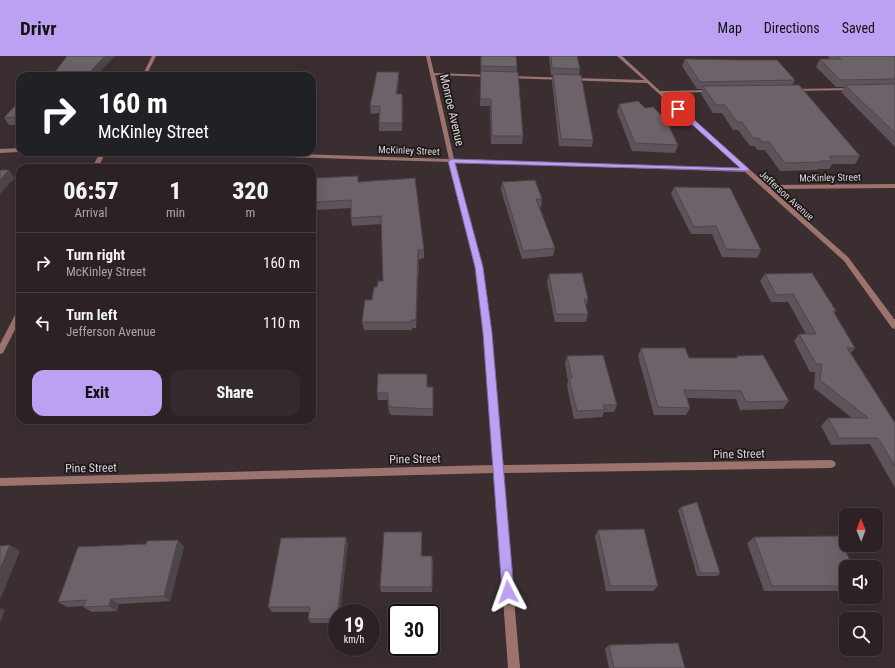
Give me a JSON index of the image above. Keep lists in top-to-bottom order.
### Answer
{
  "streets": {
    "street": [
      "Monroe Avenue",
      "McKinley Street",
      "Jefferson Avenue",
      "Pine Street"
    ]
  },
  "crossings": [
    ["Monroe Avenue", "McKinley Street"],
    ["Monroe Avenue", "Pine Street"],
    ["McKinley Street", "Jefferson Avenue"]
  ],
  "north": "top",
  "page": {
    "header": "Drivr",
    "nav": ["Map", "Directions", "Saved"],
    "turn": ["160 m", "McKinley Street"],
    "eta": [
      "06:57",
      "Arrival",
      "1",
      "min",
      "320",
      "m"
    ],
    "list": [
      {
        "name": "Turn right",
        "note": "McKinley Street",
        "value": "160 m"
      },
      {
        "name": "Turn left",
        "note": "Jefferson Avenue",
        "value": "110 m"
      }
    ],
    "buttons": ["Exit", "Share"],
    "speed": "19 km/h",
    "limit": "30"
  }
}
